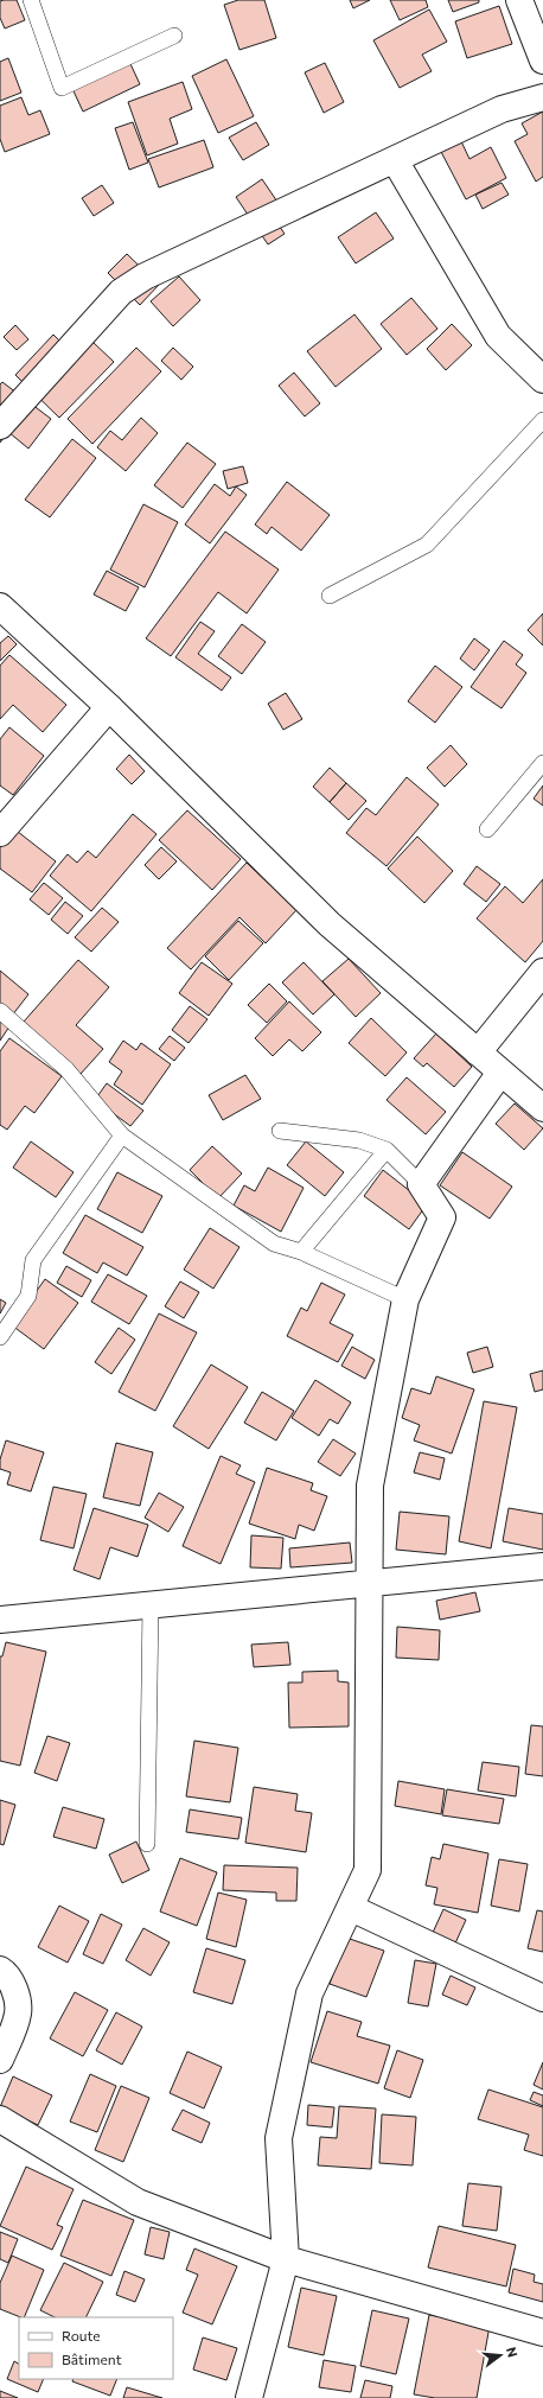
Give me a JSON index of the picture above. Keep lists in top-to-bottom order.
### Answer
{
  "legend": ["Route", "Bâtiment"],
  "north": "right"
}
